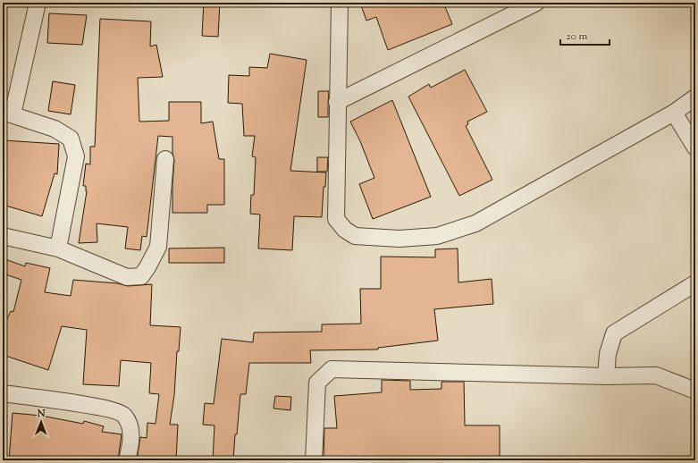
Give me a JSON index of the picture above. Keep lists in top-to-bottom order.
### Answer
{
  "scale_bar": "20 m",
  "north": "top"
}
